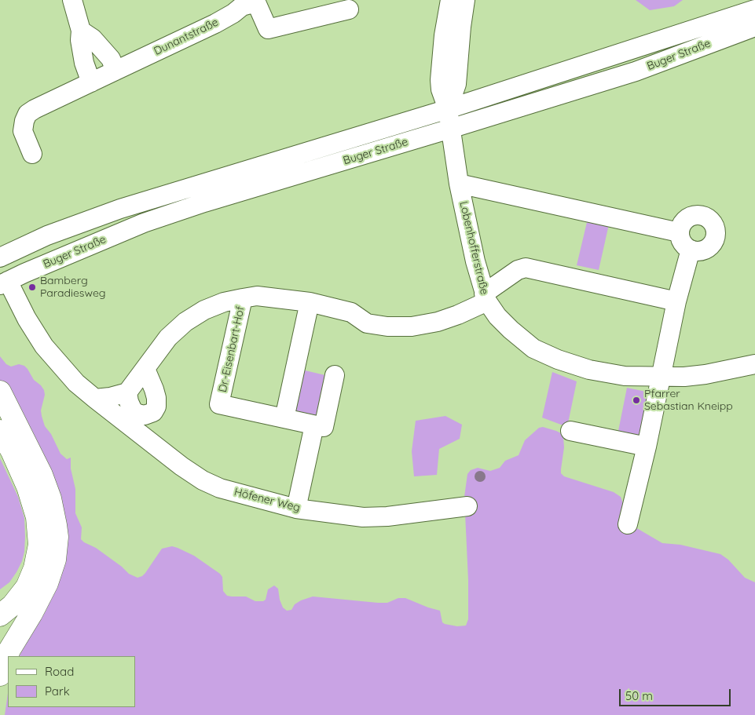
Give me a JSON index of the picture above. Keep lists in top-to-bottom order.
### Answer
{
  "streets": {
    "street": [
      "Dunantstraße",
      "Buger Straße",
      "Lobenhofferstraße",
      "Dr.-Eisenbart-Hof",
      "Höfener Weg"
    ]
  },
  "crossings": [
    ["Buger Straße", "Lobenhofferstraße"],
    ["Buger Straße", "Höfener Weg"]
  ],
  "places": ["Bamberg Paradiesweg", "Pfarrer Sebastian Kneipp"],
  "legend": ["Road", "Park"],
  "scale_bar": "50 m"
}
